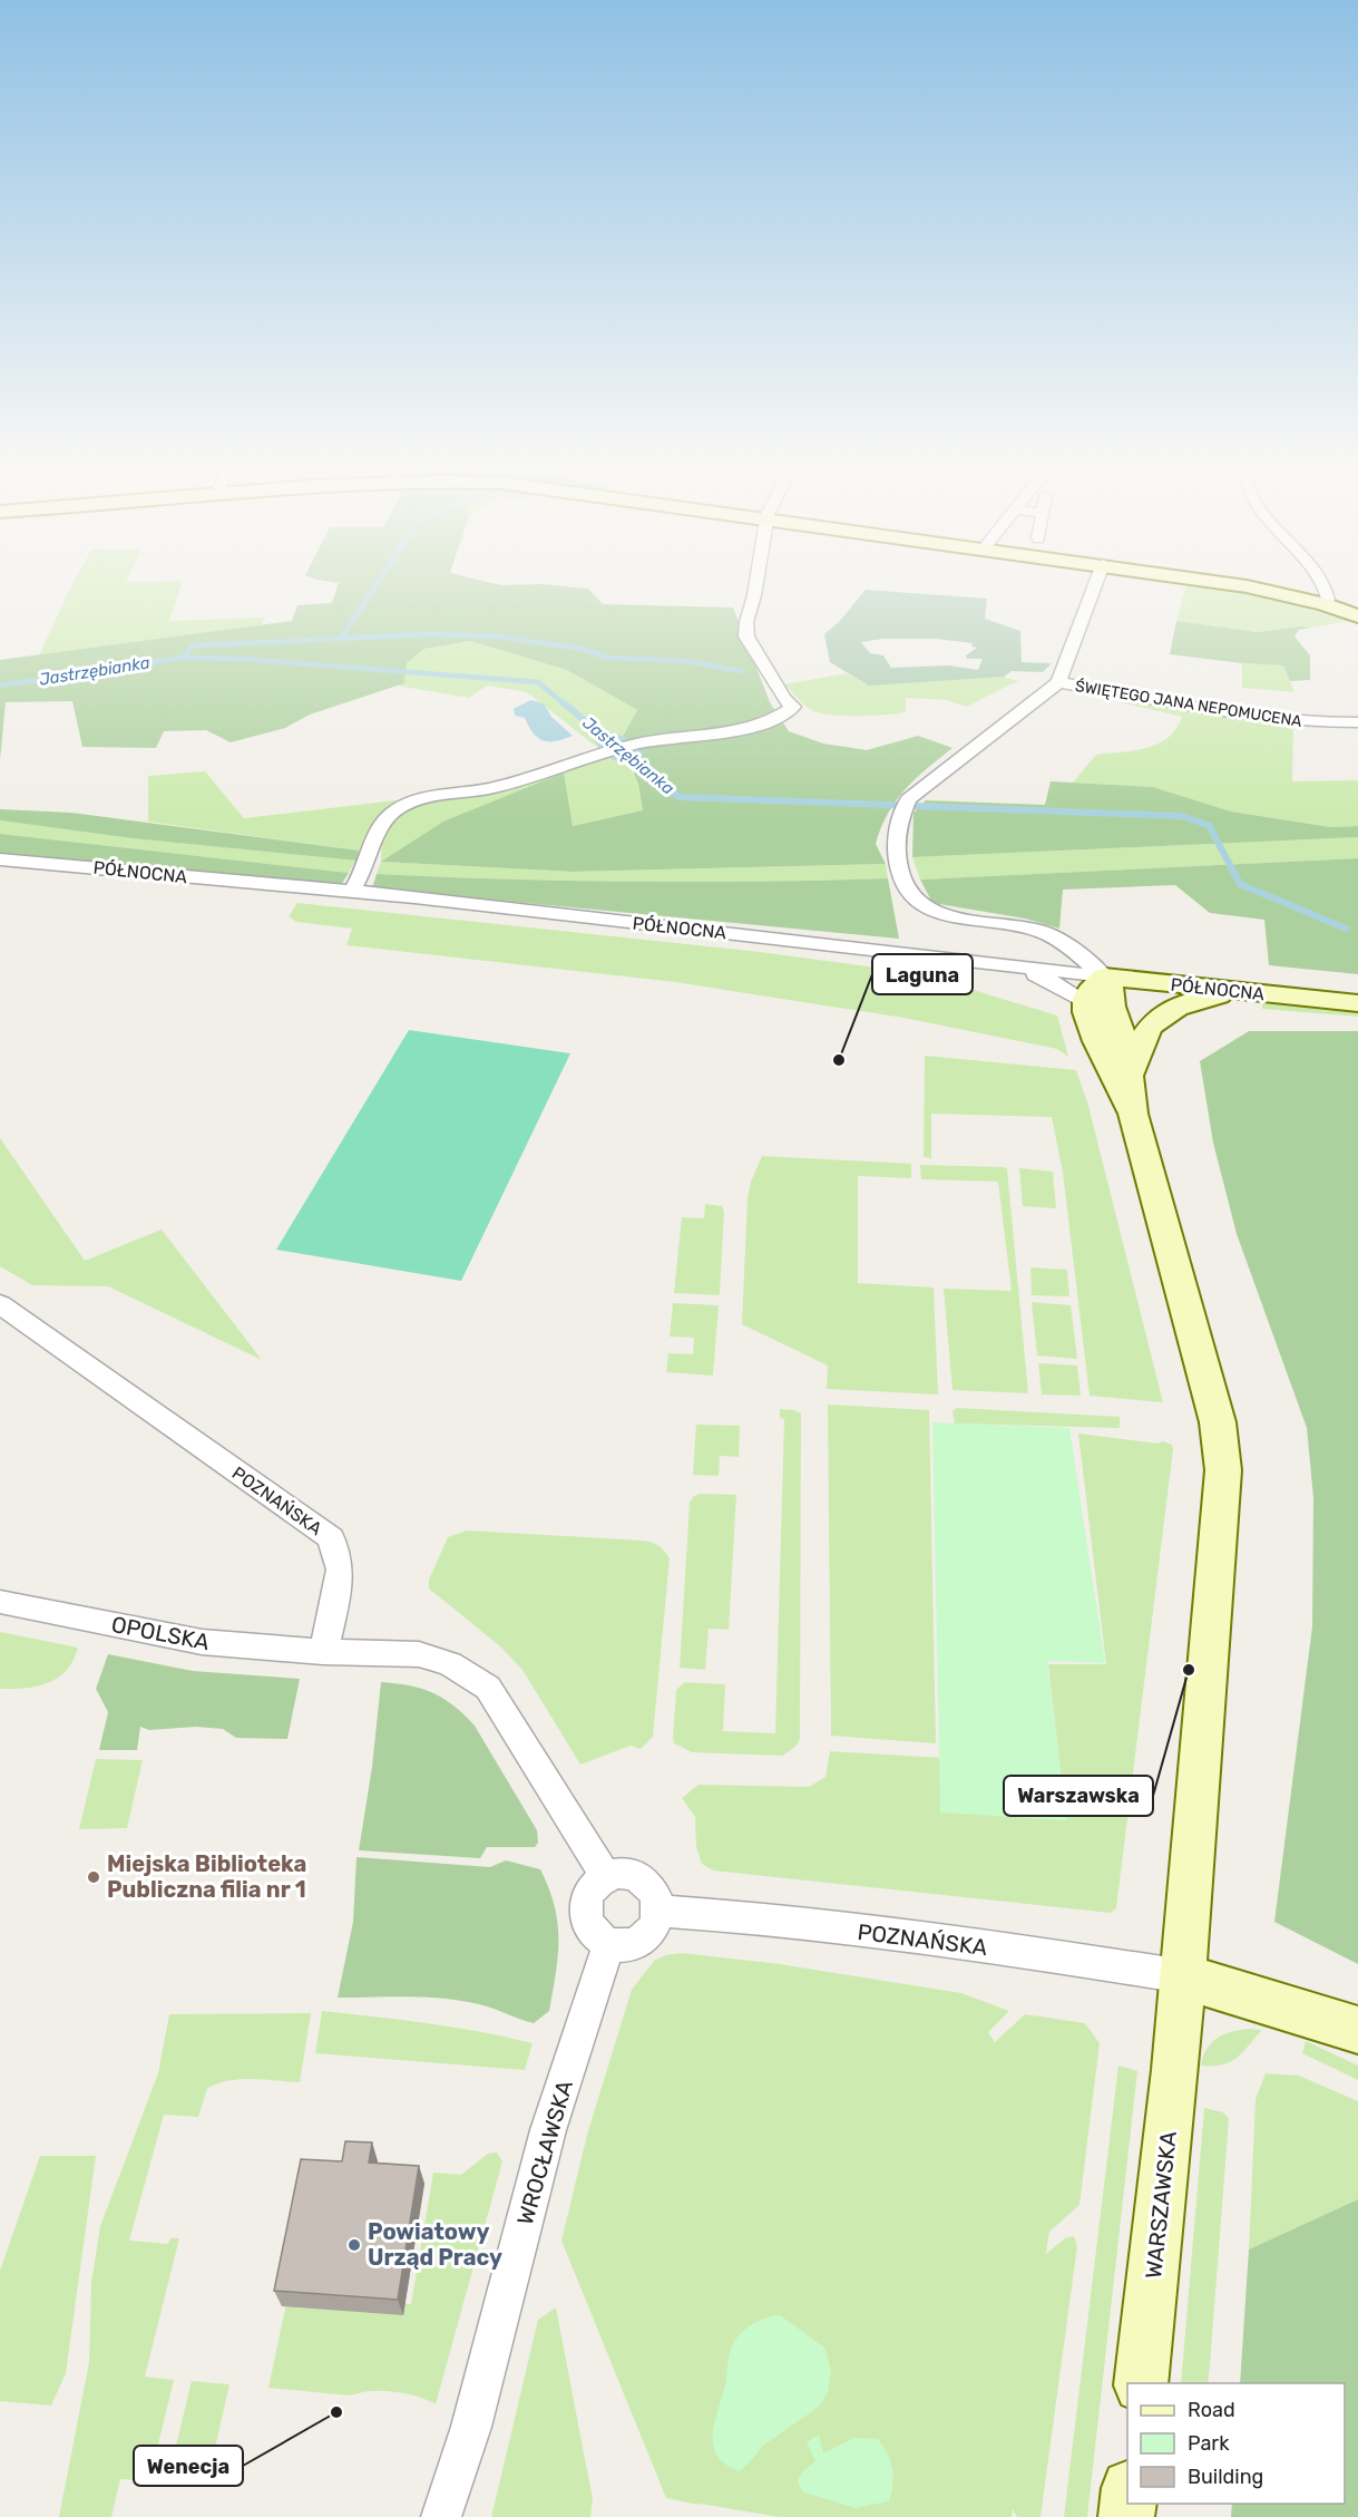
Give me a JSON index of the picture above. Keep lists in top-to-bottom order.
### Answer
{
  "streets": {
    "street": [
      "ŚWIĘTEGO JANA NEPOMUCENA",
      "PÓŁNOCNA",
      "POZNAŃSKA",
      "OPOLSKA",
      "WROCŁAWSKA",
      "WARSZAWSKA"
    ]
  },
  "crossings": [
    ["ŚWIĘTEGO JANA NEPOMUCENA", "PÓŁNOCNA"],
    ["ŚWIĘTEGO JANA NEPOMUCENA", "WARSZAWSKA"],
    ["PÓŁNOCNA", "WARSZAWSKA"],
    ["POZNAŃSKA", "OPOLSKA"],
    ["POZNAŃSKA", "WROCŁAWSKA"],
    ["POZNAŃSKA", "WARSZAWSKA"]
  ],
  "water": ["Jastrzębianka"],
  "places": [
    "Laguna",
    "Warszawska",
    "Miejska Biblioteka Publiczna filia nr 1",
    "Powiatowy Urząd Pracy",
    "Wenecja"
  ],
  "legend": ["Road", "Park", "Building"]
}
